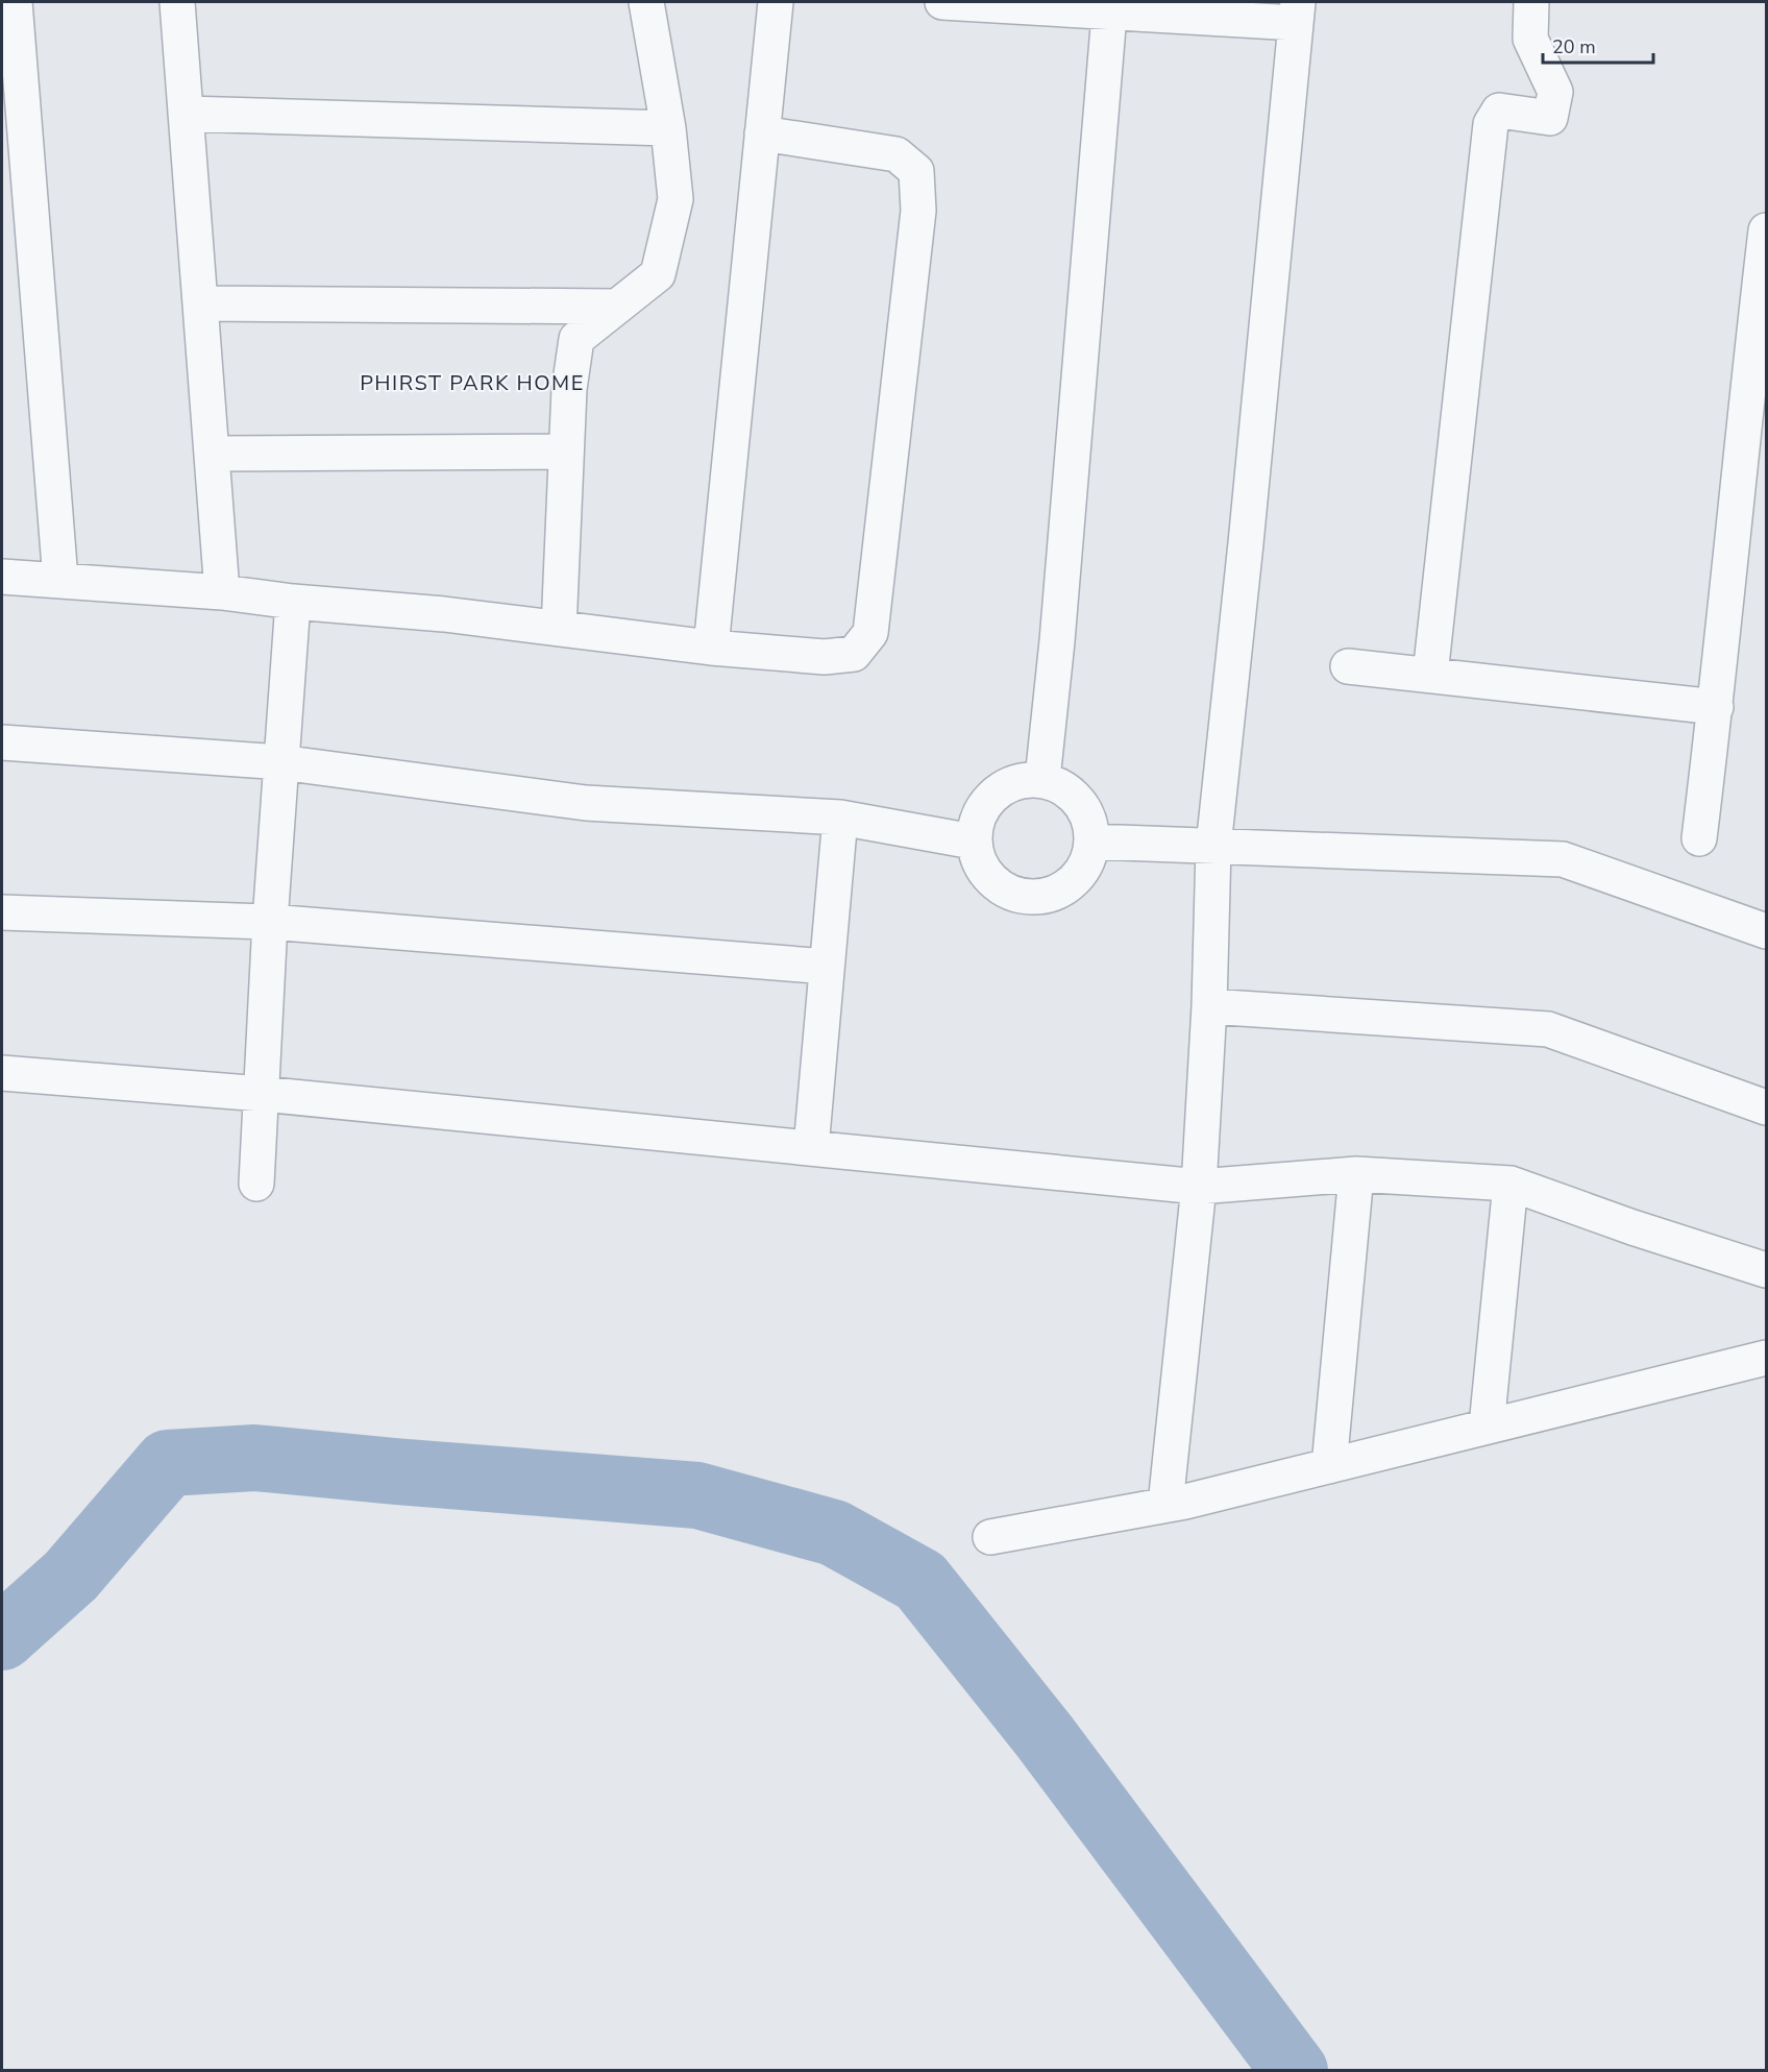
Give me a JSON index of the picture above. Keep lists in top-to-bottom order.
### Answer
{
  "districts": ["PHIRST PARK HOME"],
  "scale_bar": "20 m"
}
